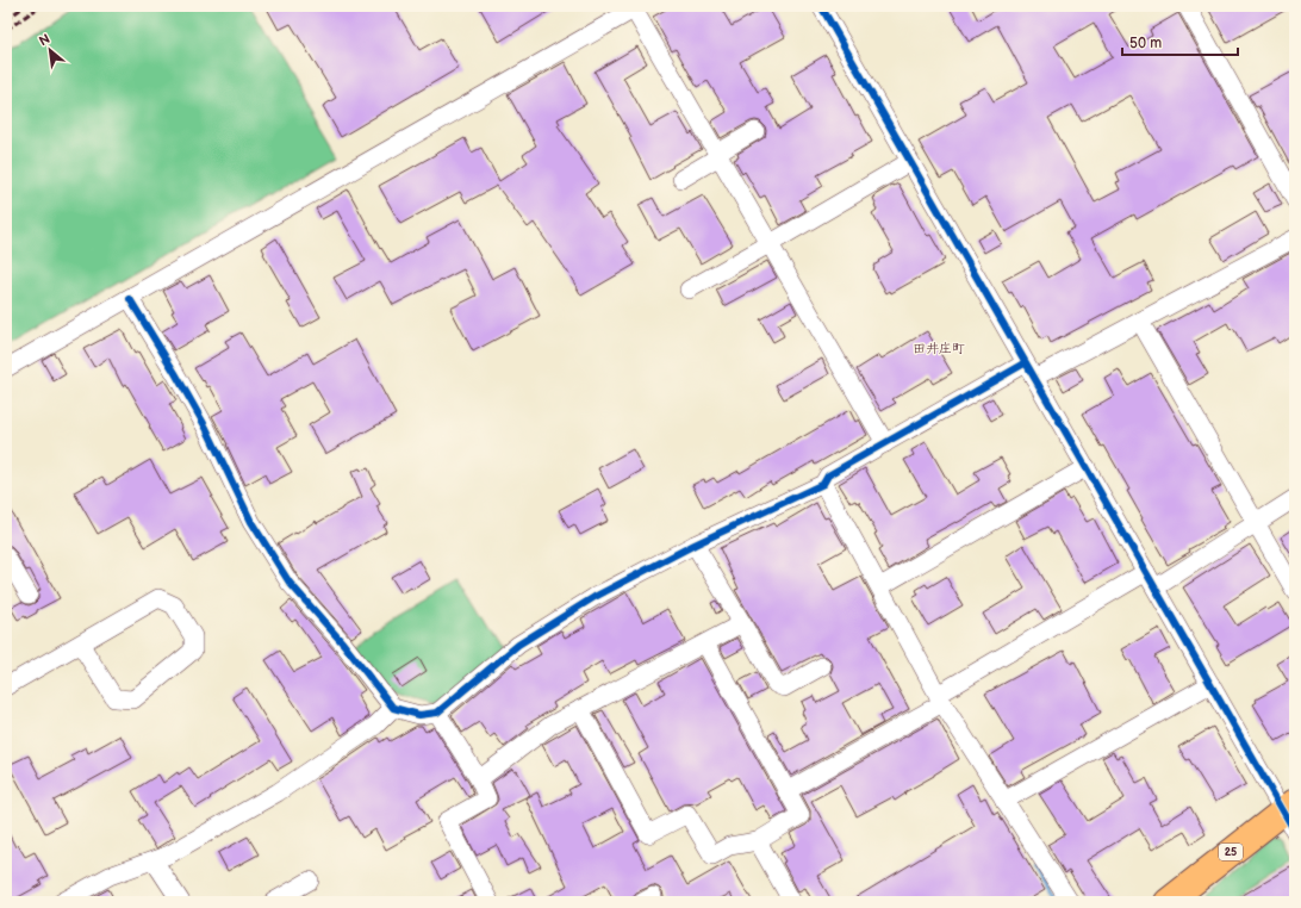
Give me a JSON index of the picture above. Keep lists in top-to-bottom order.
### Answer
{
  "streets": {
    "highway": ["25"]
  },
  "districts": ["田井庄町"],
  "scale_bar": "50 m",
  "north": "top left"
}
